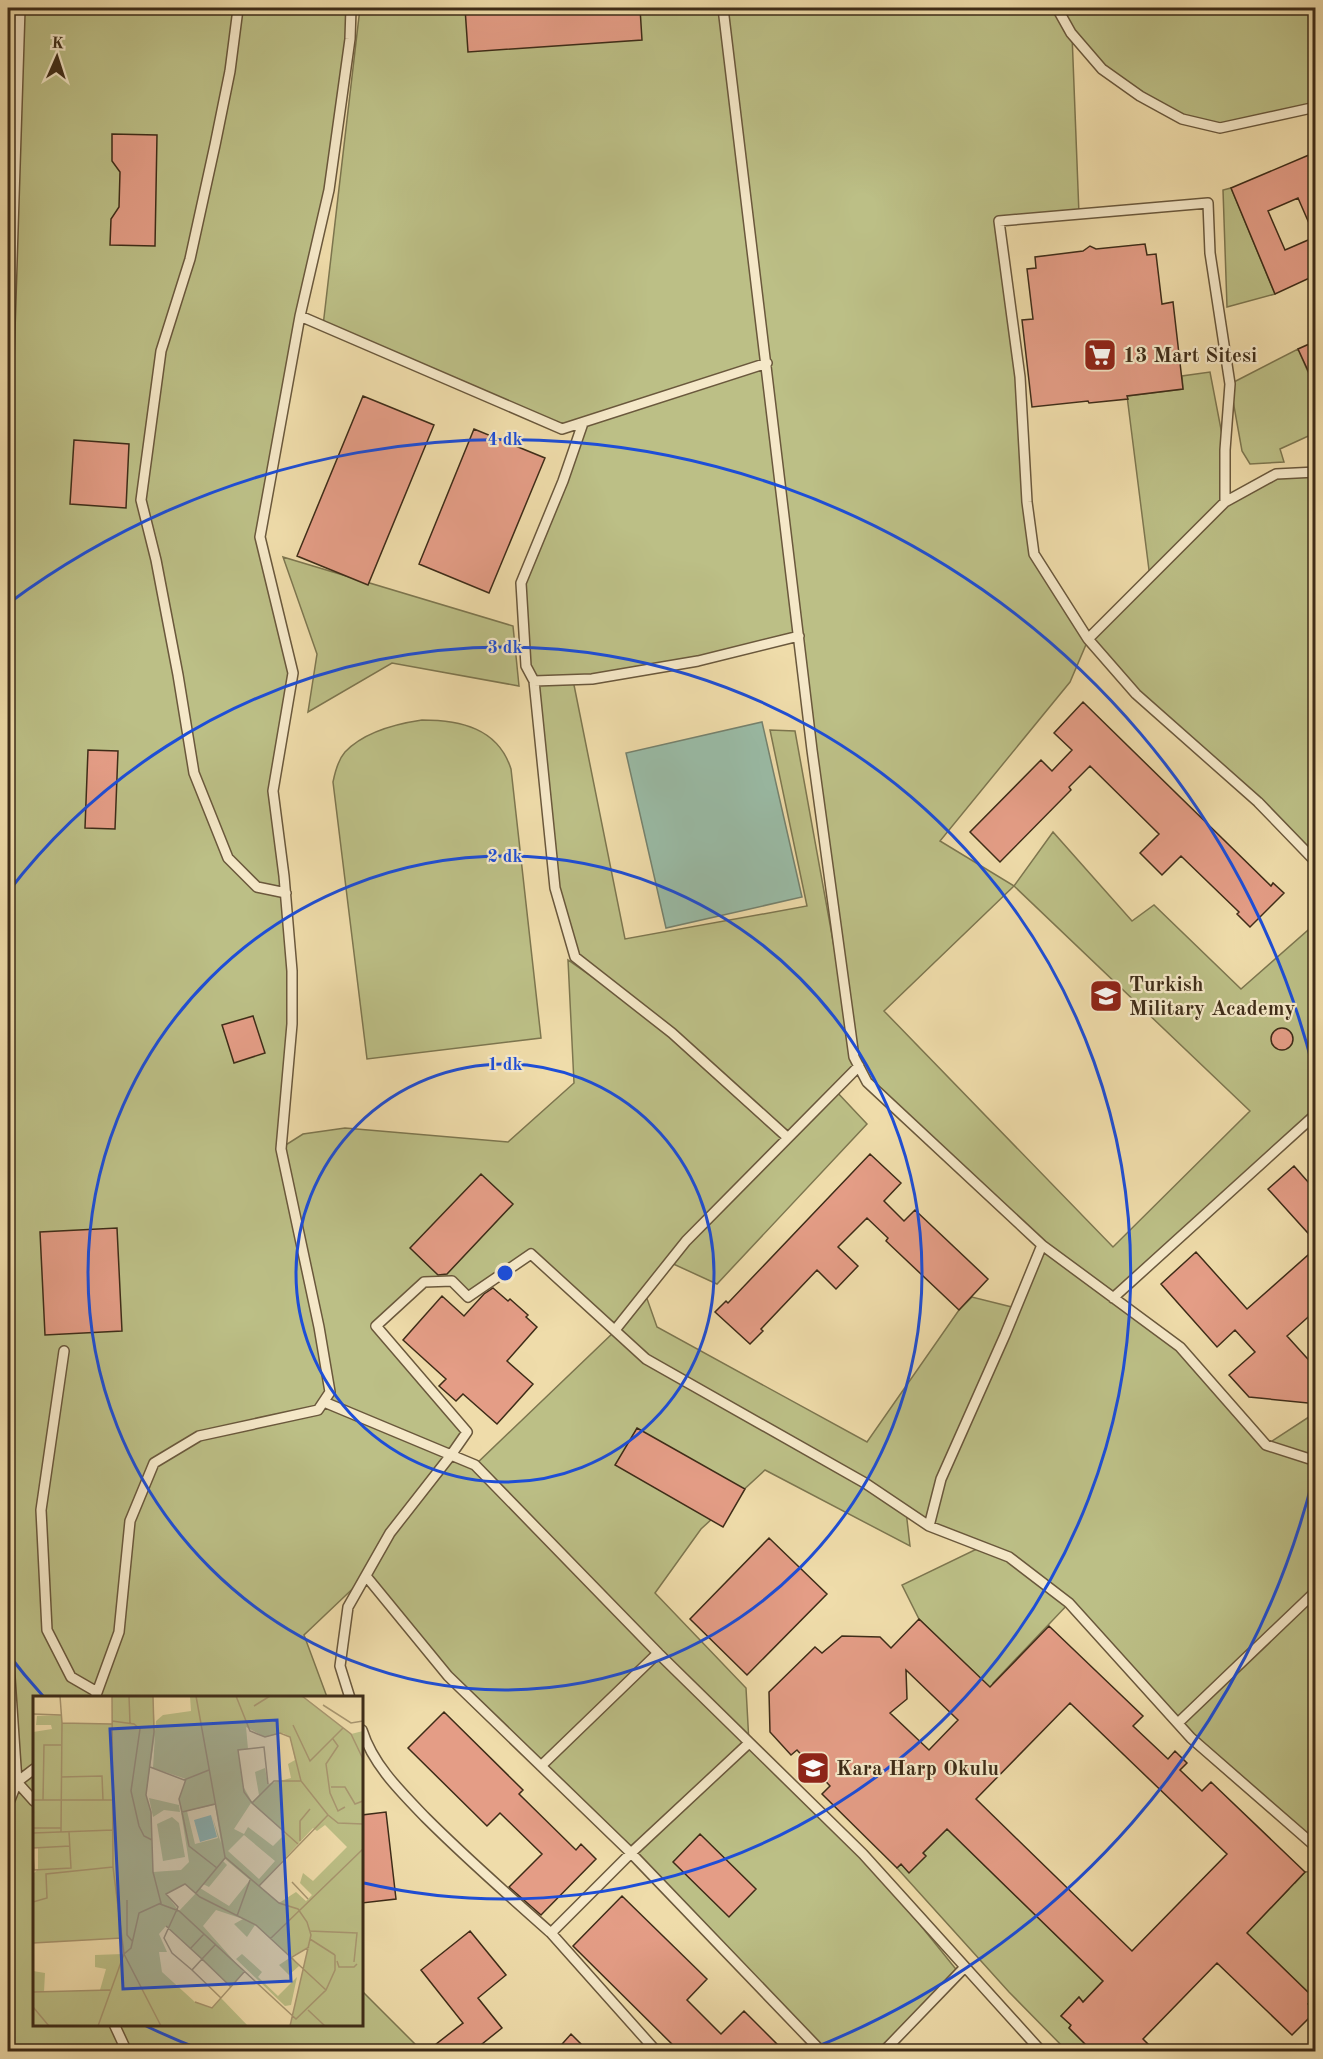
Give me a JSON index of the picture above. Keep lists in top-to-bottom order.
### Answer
{
  "places": {
    "supermarket": ["13 Mart Sitesi"],
    "school or university": ["Turkish Military Academy", "Kara Harp Okulu"]
  },
  "north": "top",
  "rings": [
    "4 dk",
    "3 dk",
    "2 dk",
    "1 dk"
  ]
}
